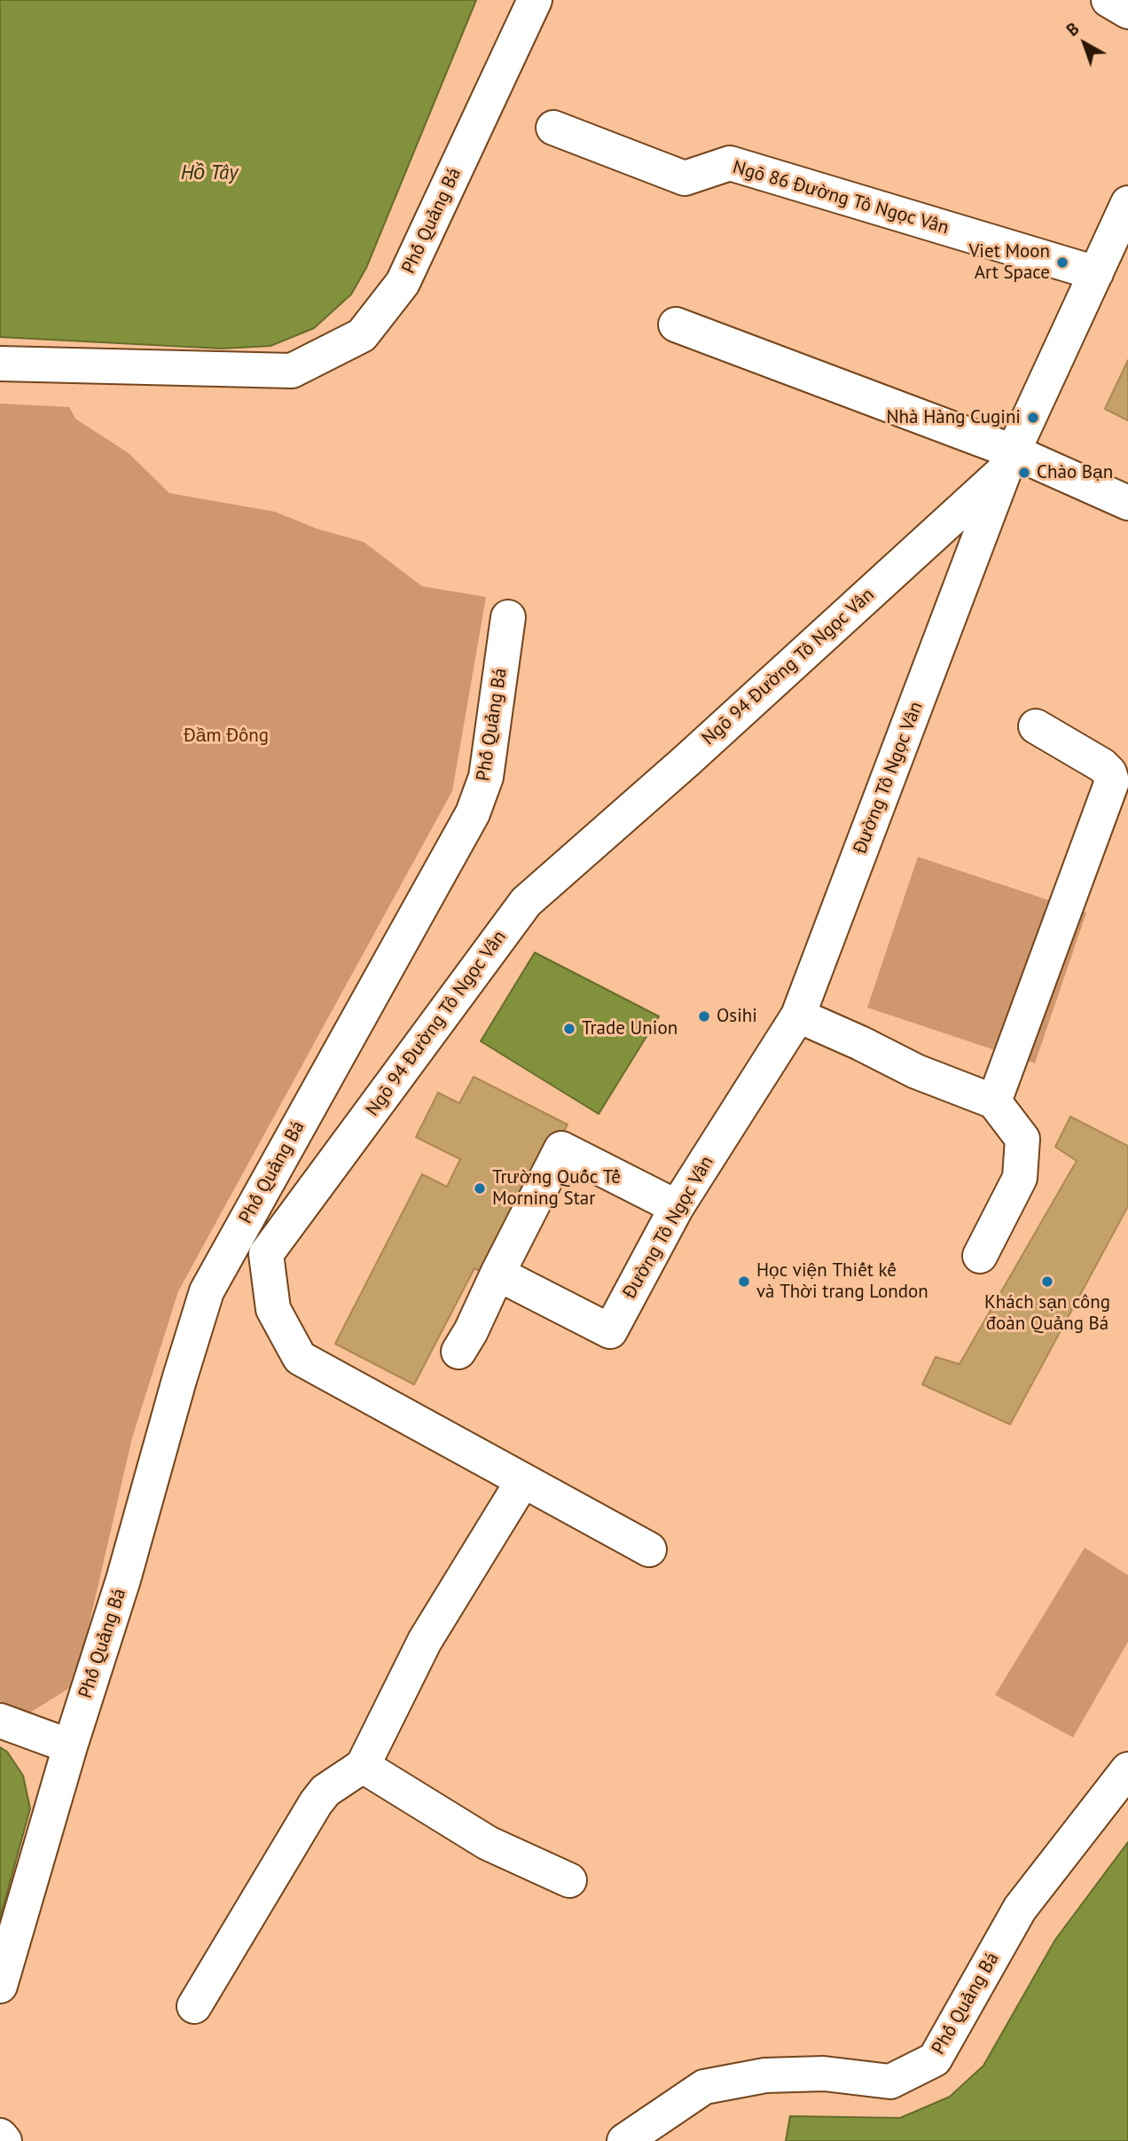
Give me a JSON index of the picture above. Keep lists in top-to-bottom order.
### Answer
{
  "streets": {
    "street": [
      "Ngõ 86 Đường Tô Ngọc Vân",
      "Phố Quảng Bá",
      "Ngõ 94 Đường Tô Ngọc Vân",
      "Đường Tô Ngọc Vân"
    ]
  },
  "crossings": [
    ["Ngõ 86 Đường Tô Ngọc Vân", "Đường Tô Ngọc Vân"],
    ["Ngõ 94 Đường Tô Ngọc Vân", "Đường Tô Ngọc Vân"]
  ],
  "water": ["Hồ Tây"],
  "parks": ["Đầm Đông"],
  "places": [
    "Viet Moon Art Space",
    "Nhà Hàng Cugini",
    "Chào Bạn",
    "Osihi",
    "Trade Union",
    "Trường Quốc Tế Morning Star",
    "Học viện Thiết kế và Thời trang London",
    "Khách sạn công đoàn Quảng Bá"
  ],
  "north": "top left"
}
